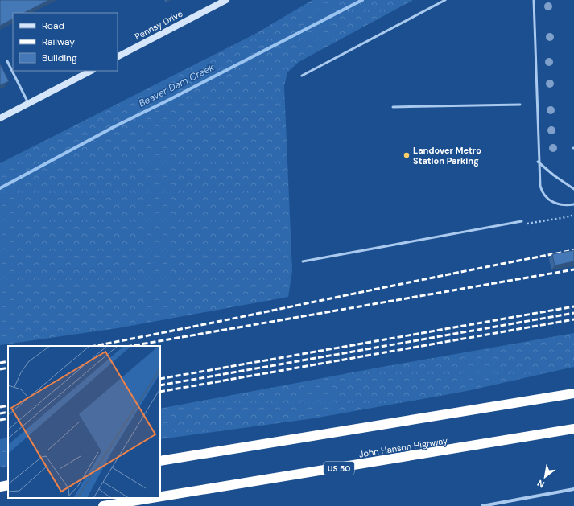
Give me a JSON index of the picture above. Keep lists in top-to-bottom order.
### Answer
{
  "streets": {
    "highway": ["John Hanson Highway", "US 50"],
    "main road": ["Pennsy Drive"]
  },
  "water": ["Beaver Dam Creek"],
  "places": ["Landover Metro Station Parking"],
  "legend": ["Road", "Railway", "Building"],
  "north": "bottom left"
}
